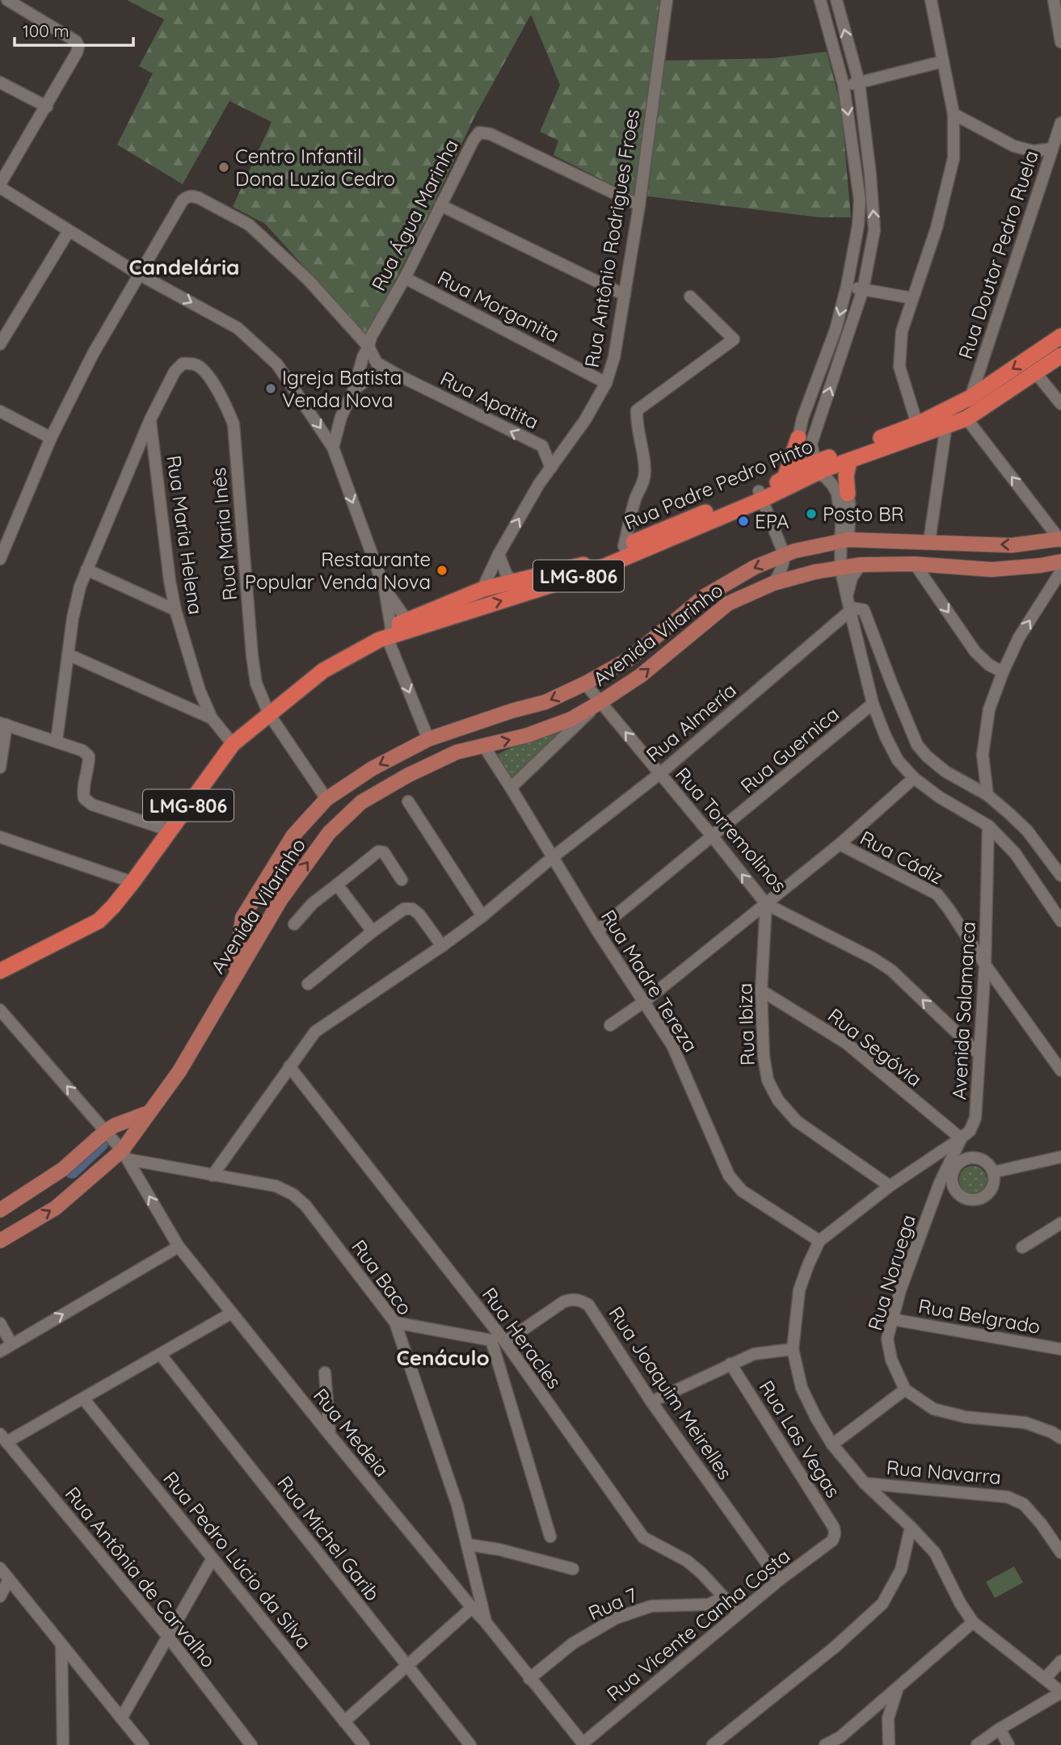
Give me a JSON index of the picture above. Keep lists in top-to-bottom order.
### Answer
{
  "streets": {
    "highway": ["Rua Padre Pedro Pinto", "LMG-806"],
    "main road": ["Avenida Vilarinho"],
    "street": [
      "Rua Água Marinha",
      "Rua Antônio Rodrigues Froes",
      "Rua Doutor Pedro Ruela",
      "Rua Morganita",
      "Rua Apatita",
      "Rua Maria Inês",
      "Rua Maria Helena",
      "Rua Almería",
      "Rua Guernica",
      "Rua Torremolinos",
      "Rua Cádiz",
      "Rua Madre Tereza",
      "Avenida Salamanca",
      "Rua Ibiza",
      "Rua Segóvia",
      "Rua Noruega",
      "Rua Baco",
      "Rua Belgrado",
      "Rua Heracles",
      "Rua Joaquim Meirelles",
      "Rua Medeia",
      "Rua Las Vegas",
      "Rua Navarra",
      "Rua Michel Garib",
      "Rua Pedro Lúcio da Silva",
      "Rua Antônia de Carvalho",
      "Rua 7",
      "Rua Vicente Canha Costa"
    ]
  },
  "crossings": [
    ["Rua Água Marinha", "Rua Antônio Rodrigues Froes"],
    ["Rua Água Marinha", "Rua Morganita"],
    ["Rua Água Marinha", "Rua Apatita"],
    ["Rua Antônio Rodrigues Froes", "Rua Morganita"],
    ["Rua Antônio Rodrigues Froes", "Rua Apatita"],
    ["Rua Antônio Rodrigues Froes", "Rua Padre Pedro Pinto"],
    ["Rua Doutor Pedro Ruela", "Rua Padre Pedro Pinto"],
    ["Rua Padre Pedro Pinto", "Rua Maria Inês"],
    ["Rua Padre Pedro Pinto", "Rua Maria Helena"],
    ["Rua Maria Inês", "Rua Maria Helena"],
    ["Rua Maria Inês", "Avenida Vilarinho"],
    ["Avenida Vilarinho", "Rua Torremolinos"],
    ["Avenida Vilarinho", "Rua Madre Tereza"],
    ["Avenida Vilarinho", "Rua Baco"],
    ["Avenida Vilarinho", "Rua Medeia"],
    ["Rua Almería", "Rua Torremolinos"],
    ["Rua Almería", "Rua Madre Tereza"],
    ["Rua Almería", "Rua Baco"],
    ["Rua Almería", "Rua Heracles"],
    ["Rua Guernica", "Rua Torremolinos"],
    ["Rua Guernica", "Rua Madre Tereza"],
    ["Rua Torremolinos", "Avenida Salamanca"],
    ["Rua Torremolinos", "Rua Ibiza"],
    ["Rua Cádiz", "Avenida Salamanca"],
    ["Rua Madre Tereza", "Avenida Salamanca"],
    ["Avenida Salamanca", "Rua Ibiza"],
    ["Avenida Salamanca", "Rua Segóvia"],
    ["Avenida Salamanca", "Rua Noruega"],
    ["Avenida Salamanca", "Rua Navarra"],
    ["Rua Ibiza", "Rua Segóvia"],
    ["Rua Segóvia", "Rua Noruega"],
    ["Rua Noruega", "Rua Belgrado"],
    ["Rua Baco", "Rua Medeia"],
    ["Rua Heracles", "Rua Joaquim Meirelles"],
    ["Rua Heracles", "Rua 7"],
    ["Rua Heracles", "Rua Vicente Canha Costa"],
    ["Rua Joaquim Meirelles", "Rua Vicente Canha Costa"],
    ["Rua Medeia", "Rua 7"],
    ["Rua Medeia", "Rua Vicente Canha Costa"],
    ["Rua Las Vegas", "Rua Vicente Canha Costa"]
  ],
  "one_way": ["Rua Torremolinos"],
  "districts": ["Candelária", "Cenáculo"],
  "places": [
    "Centro Infantil Dona Luzia Cedro",
    "Igreja Batista Venda Nova",
    "Posto BR",
    "EPA",
    "Restaurante Popular Venda Nova"
  ],
  "scale_bar": "100 m"
}
